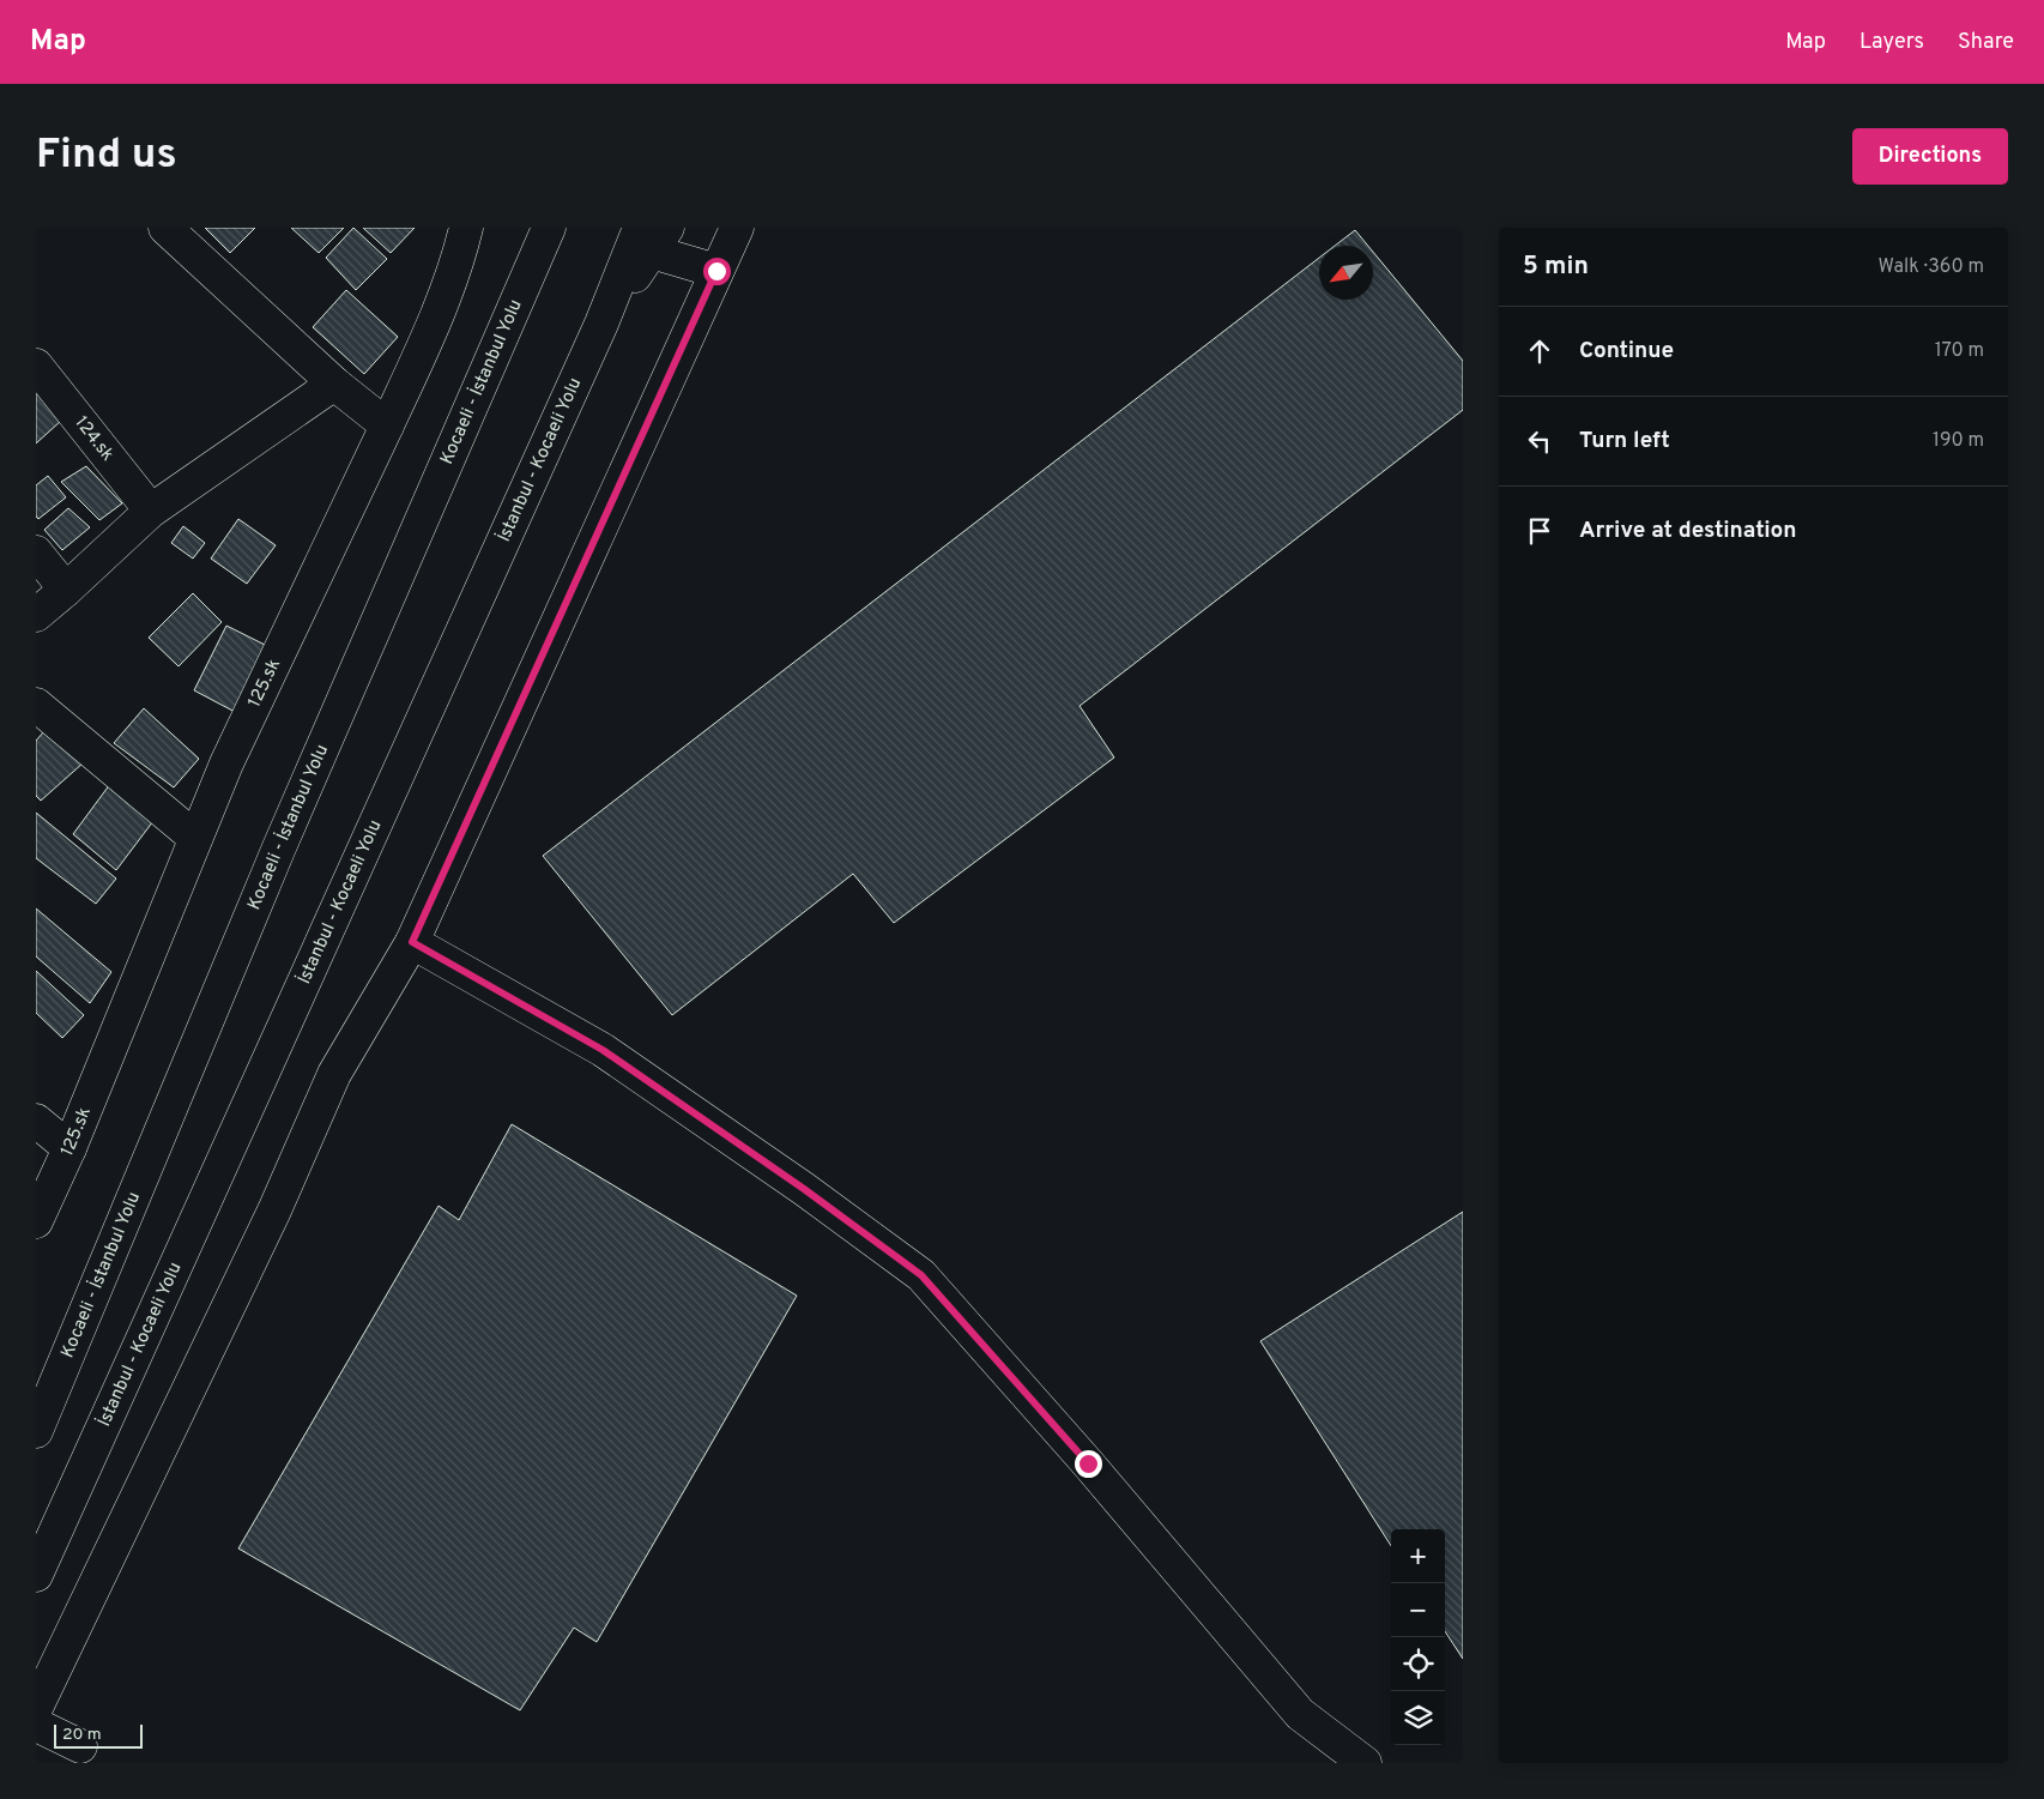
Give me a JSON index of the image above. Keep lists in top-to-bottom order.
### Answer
{
  "streets": {
    "main road": [
      "Kocaeli - İstanbul Yolu",
      "124.sk",
      "İstanbul - Kocaeli Yolu",
      "125.sk"
    ]
  },
  "scale_bar": "20 m",
  "north": "bottom left",
  "page": {
    "header": "Map",
    "nav": ["Map", "Layers", "Share"],
    "buttons": "Directions",
    "title": "Find us",
    "heading": ["5 min", "Walk · 360 m"],
    "list": [
      ["Continue", "170 m"],
      ["Turn left", "190 m"],
      "Arrive at destination"
    ],
    "map_buttons": ["+", "−"],
    "scale": "20 m"
  }
}
